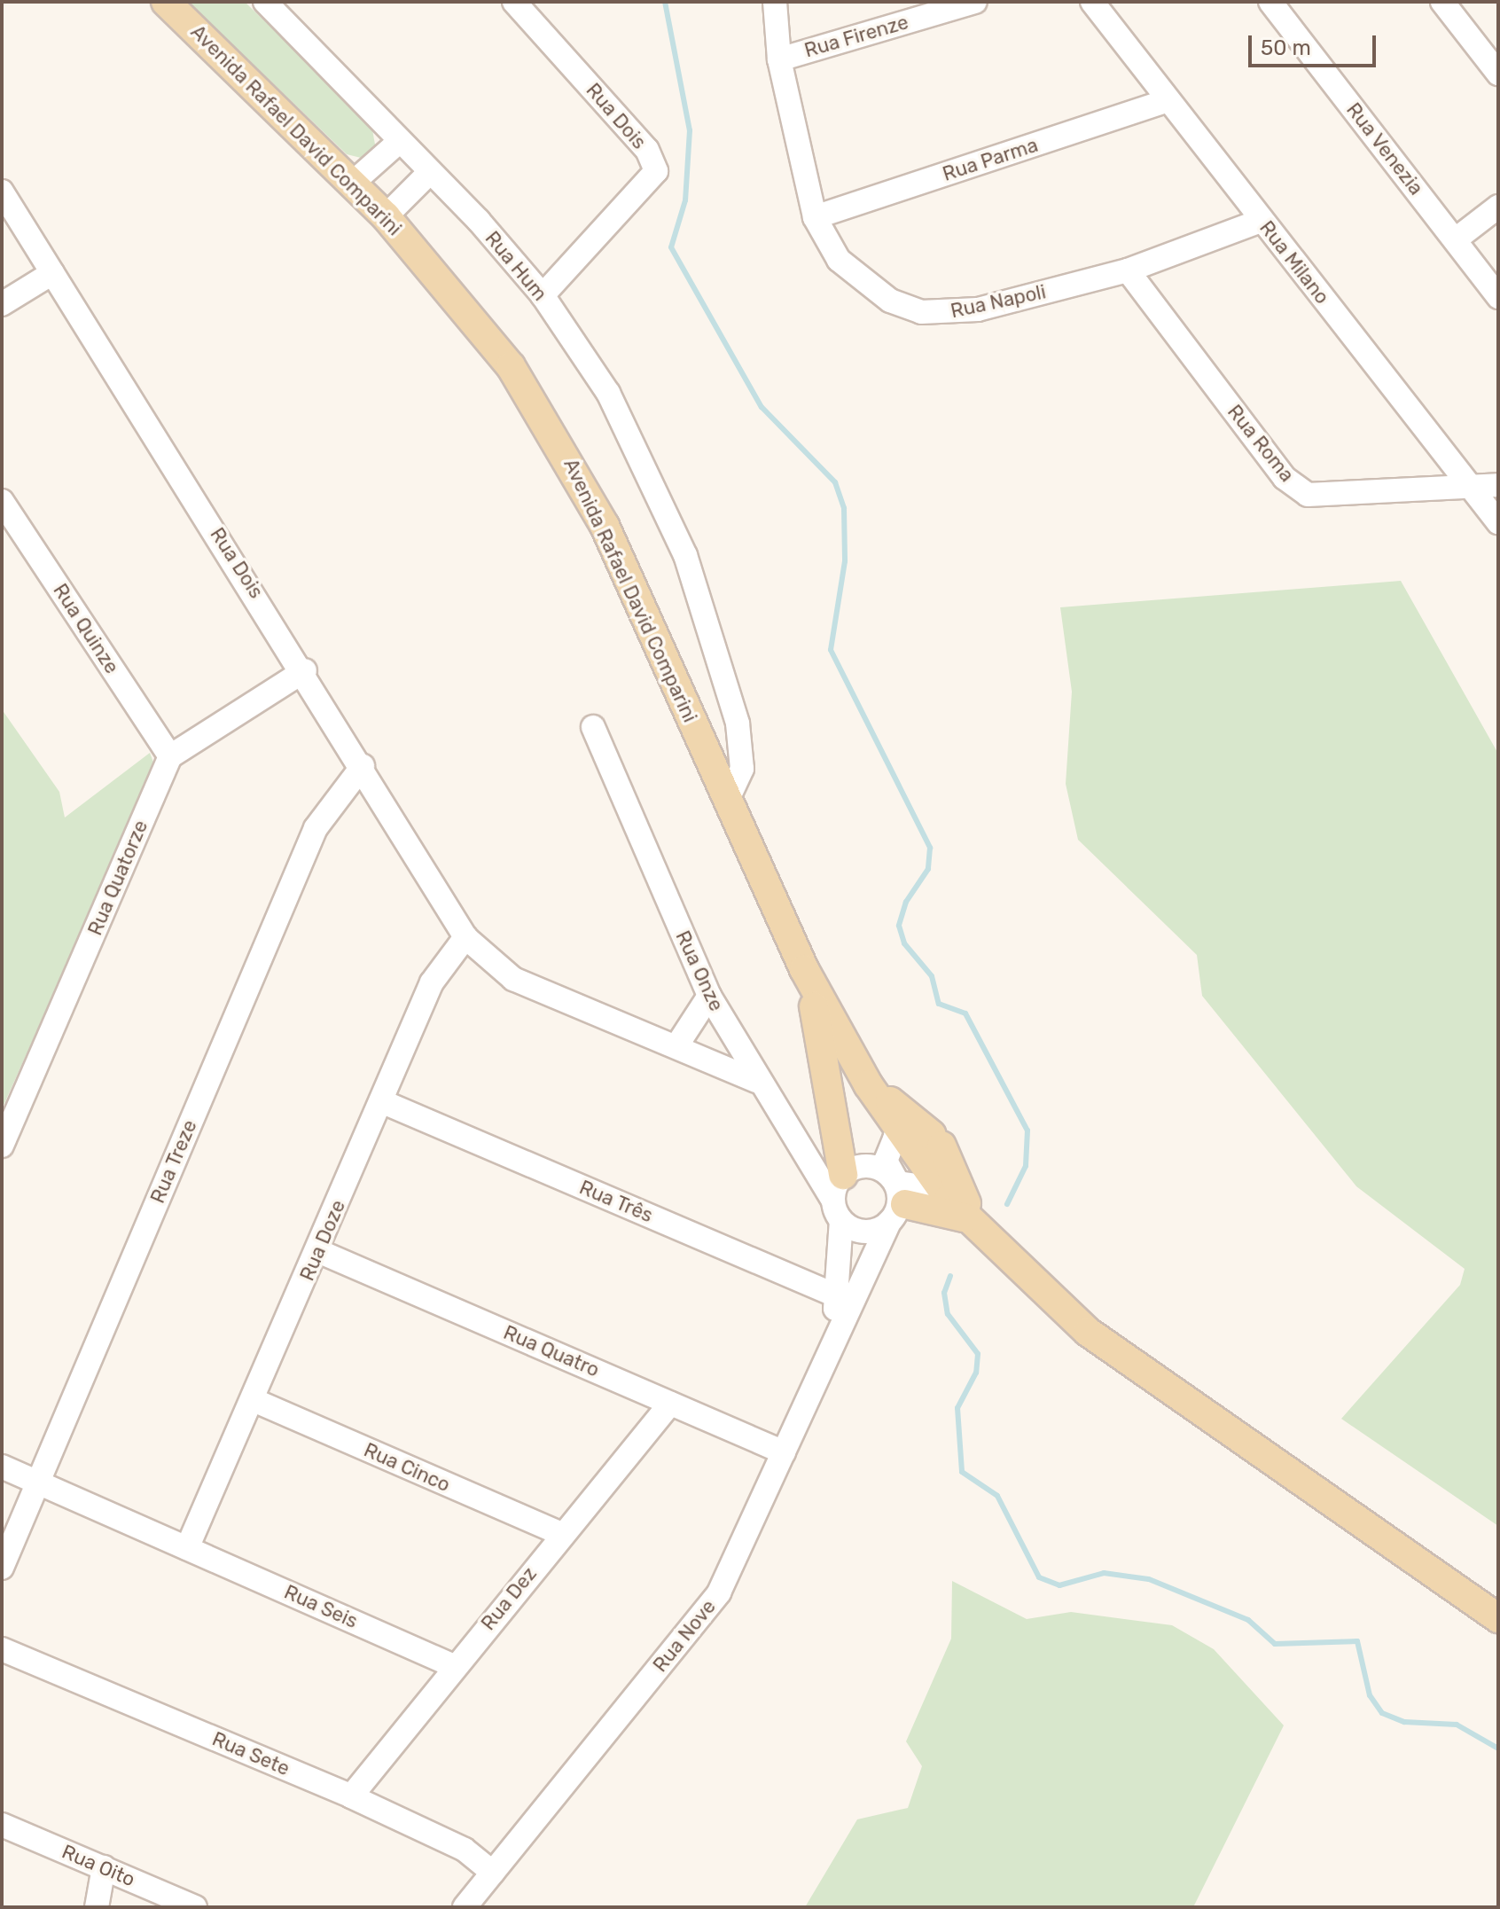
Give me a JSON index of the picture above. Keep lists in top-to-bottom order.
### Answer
{
  "streets": {
    "main road": ["Avenida Rafael David Comparini"],
    "street": [
      "Rua Firenze",
      "Rua Dois",
      "Rua Venezia",
      "Rua Parma",
      "Rua Milano",
      "Rua Hum",
      "Rua Napoli",
      "Rua Roma",
      "Rua Quinze",
      "Rua Quatorze",
      "Rua Onze",
      "Rua Treze",
      "Rua Três",
      "Rua Doze",
      "Rua Quatro",
      "Rua Cinco",
      "Rua Dez",
      "Rua Seis",
      "Rua Nove",
      "Rua Sete",
      "Rua Oito"
    ]
  },
  "crossings": [
    ["Rua Firenze", "Rua Napoli"],
    ["Rua Dois", "Rua Hum"],
    ["Rua Dois", "Rua Onze"],
    ["Rua Dois", "Rua Treze"],
    ["Rua Dois", "Rua Doze"],
    ["Avenida Rafael David Comparini", "Rua Hum"],
    ["Rua Parma", "Rua Milano"],
    ["Rua Parma", "Rua Napoli"],
    ["Rua Milano", "Rua Napoli"],
    ["Rua Milano", "Rua Roma"],
    ["Rua Napoli", "Rua Roma"],
    ["Rua Quinze", "Rua Quatorze"],
    ["Rua Onze", "Rua Nove"],
    ["Rua Treze", "Rua Seis"],
    ["Rua Três", "Rua Doze"],
    ["Rua Três", "Rua Nove"],
    ["Rua Doze", "Rua Quatro"],
    ["Rua Doze", "Rua Cinco"],
    ["Rua Doze", "Rua Seis"],
    ["Rua Quatro", "Rua Dez"],
    ["Rua Quatro", "Rua Nove"],
    ["Rua Cinco", "Rua Dez"],
    ["Rua Dez", "Rua Seis"],
    ["Rua Dez", "Rua Sete"],
    ["Rua Nove", "Rua Sete"]
  ],
  "scale_bar": "50 m"
}
